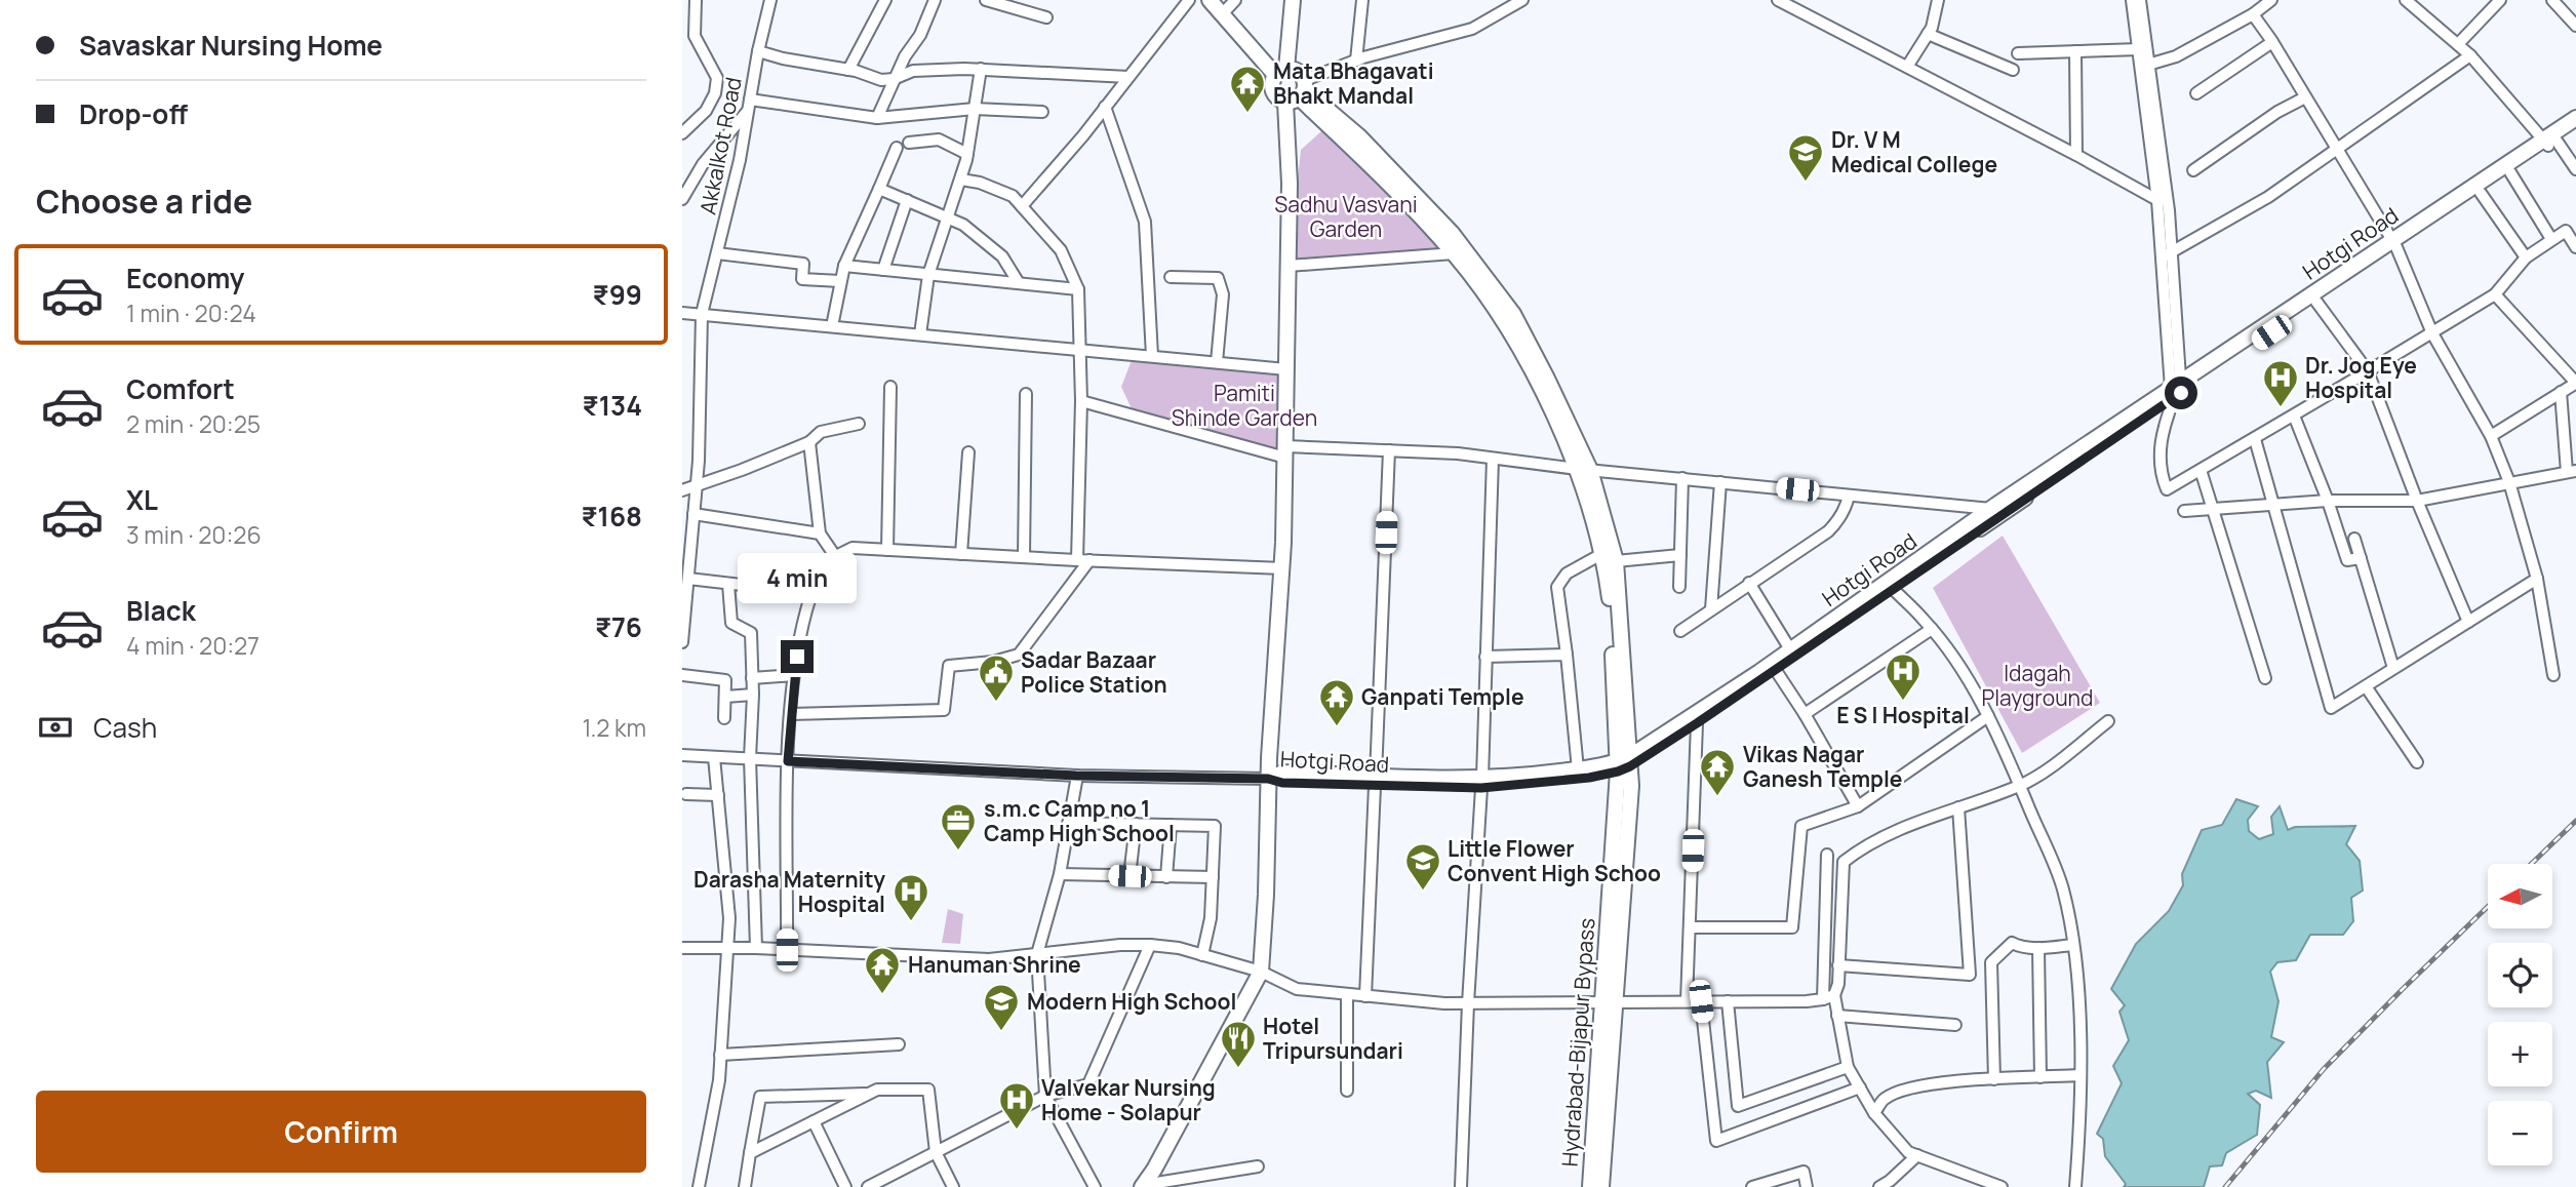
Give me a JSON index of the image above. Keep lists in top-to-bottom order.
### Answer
{
  "streets": {
    "main road": ["Hotgi Road", "Hydrabad-Bijapur Bypass"],
    "street": ["Akkalkot Road"]
  },
  "parks": ["Sadhu Vasvani Garden", "Pamiti Shinde Garden", "Idagah Playground"],
  "places": {
    "temple": [
      "Mata Bhagavati Bhakt Mandal",
      "Ganpati Temple",
      "Vikas Nagar Ganesh Temple",
      "Hanuman Shrine"
    ],
    "school or university": ["Dr. V M Medical College", "Little Flower Convent High Schoo", "Modern High School"],
    "hospital": [
      "Dr. Jog Eye Hospital",
      "E S I Hospital",
      "Darasha Maternity Hospital",
      "Valvekar Nursing Home - Solapur"
    ],
    "public building": ["Sadar Bazaar Police Station"],
    "office": ["s.m.c Camp no 1 Camp High School"],
    "restaurant": ["Hotel Tripursundari"]
  },
  "north": "left",
  "page": {
    "banner": ["Savaskar Nursing Home", "Drop-off"],
    "heading": "Choose a ride",
    "list": [
      {
        "name": "Economy",
        "note": "1 min · 20:24",
        "value": "₹99"
      },
      {
        "name": "Comfort",
        "note": "2 min · 20:25",
        "value": "₹134"
      },
      {
        "name": "XL",
        "note": "3 min · 20:26",
        "value": "₹168"
      },
      {
        "name": "Black",
        "note": "4 min · 20:27",
        "value": "₹76"
      }
    ],
    "bubble": "4 min",
    "pay": ["Cash", "1.2 km"],
    "map_buttons": ["+", "−"],
    "buttons": "Confirm"
  }
}
